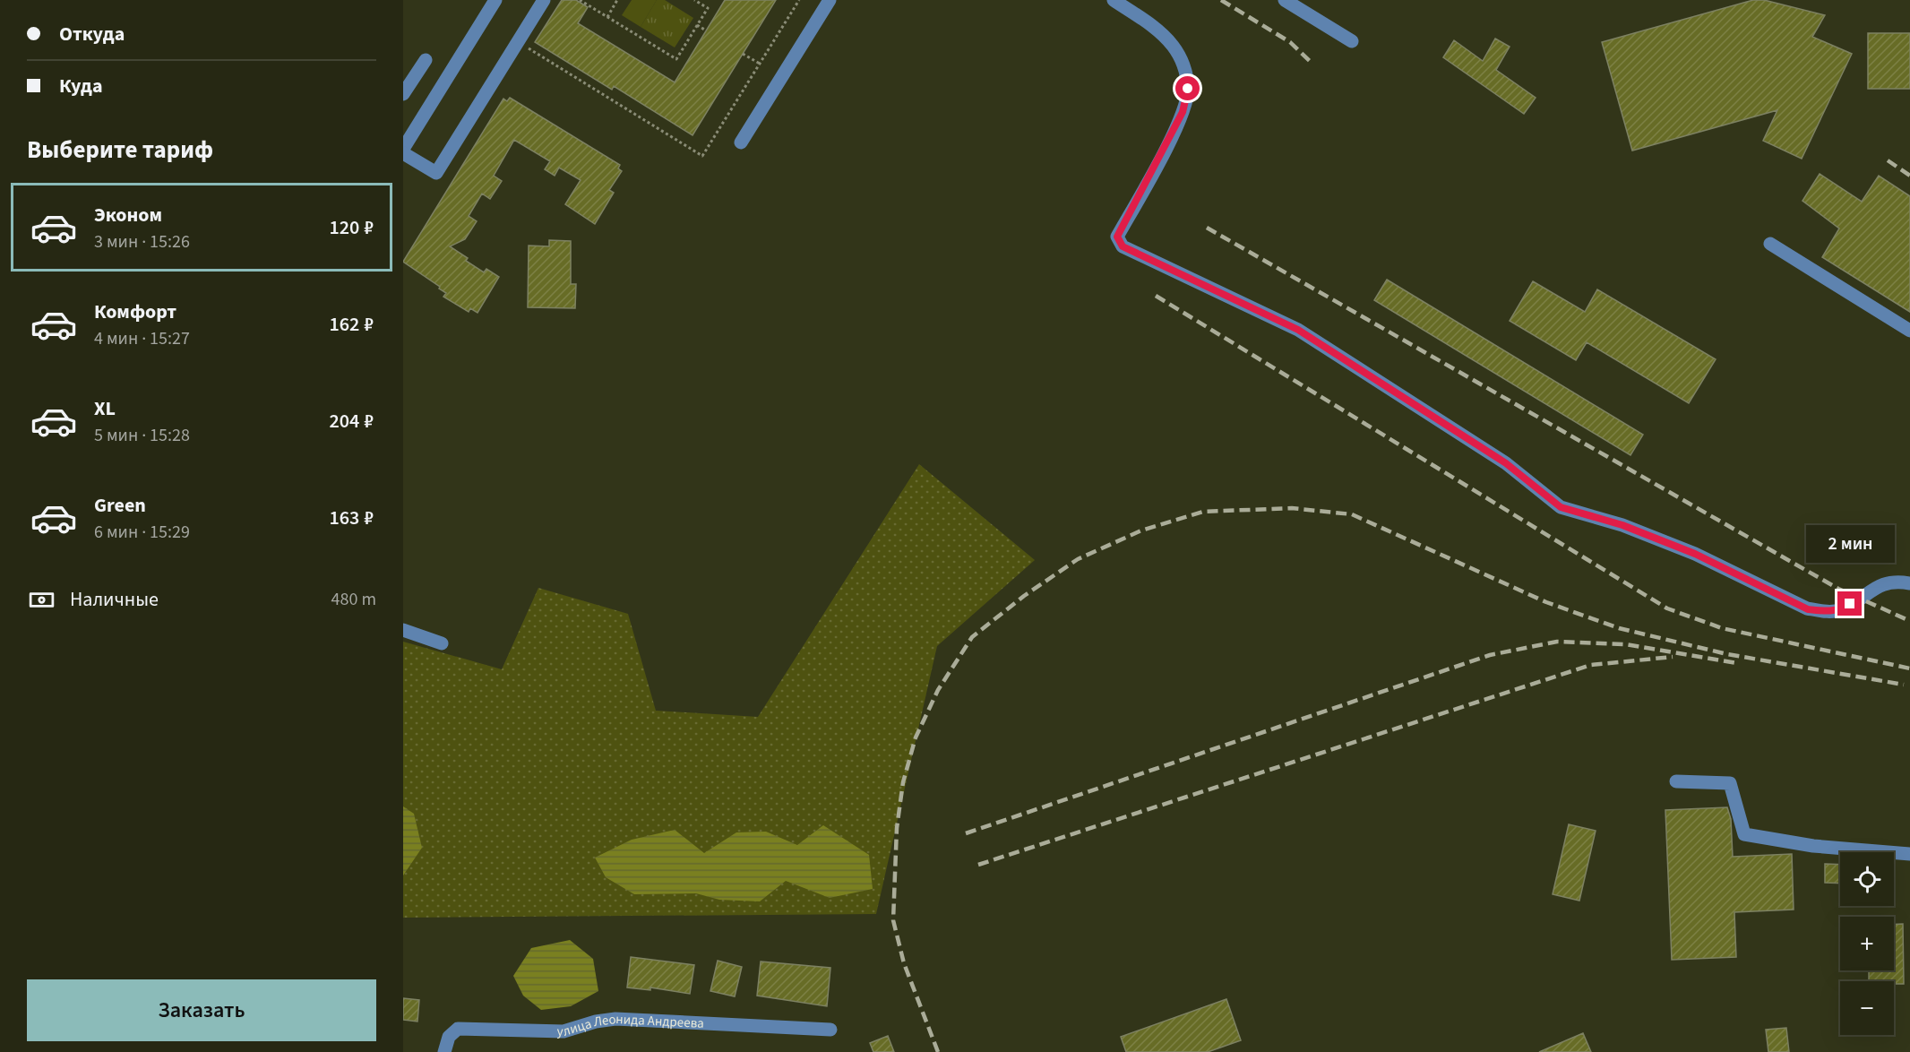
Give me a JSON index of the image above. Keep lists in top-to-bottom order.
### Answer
{
  "streets": {
    "street": ["улица Леонида Андреева"]
  },
  "page": {
    "banner": ["Откуда", "Куда"],
    "heading": "Выберите тариф",
    "list": [
      {
        "name": "Эконом",
        "note": "3 мин · 15:26",
        "value": "120 ₽"
      },
      {
        "name": "Комфорт",
        "note": "4 мин · 15:27",
        "value": "162 ₽"
      },
      {
        "name": "XL",
        "note": "5 мин · 15:28",
        "value": "204 ₽"
      },
      {
        "name": "Green",
        "note": "6 мин · 15:29",
        "value": "163 ₽"
      }
    ],
    "bubble": "2 мин",
    "pay": ["Наличные", "480 m"],
    "map_buttons": ["+", "−"],
    "buttons": "Заказать"
  }
}
